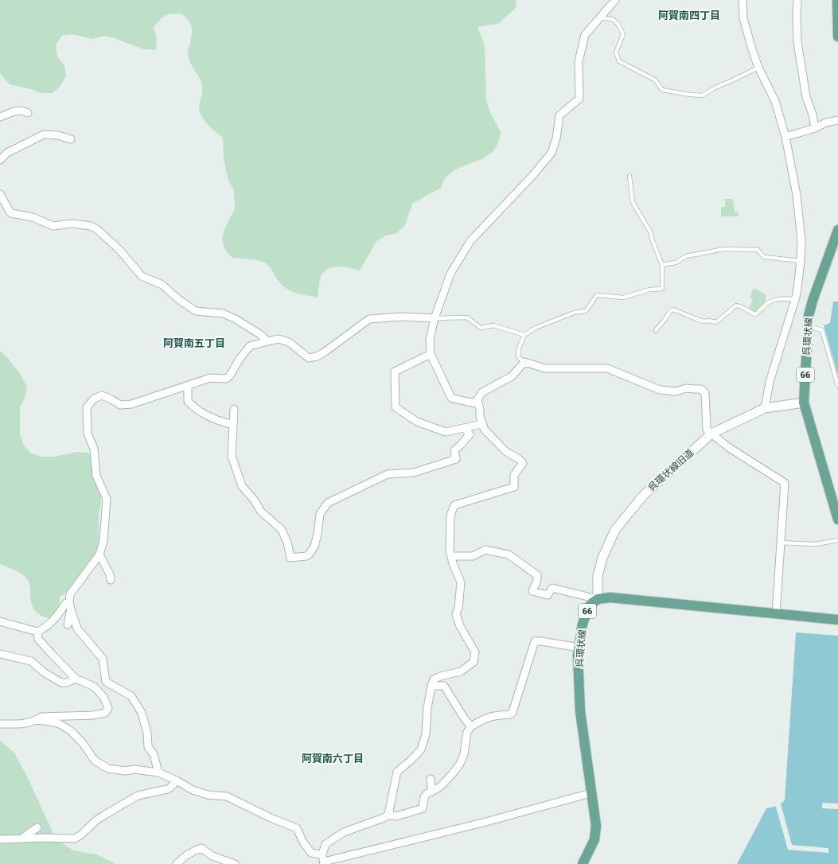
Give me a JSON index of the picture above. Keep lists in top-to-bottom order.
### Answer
{
  "streets": {
    "main road": ["呉環状線", "66"],
    "street": ["呉環状線旧道"]
  },
  "crossings": [
    ["呉環状線", "66"],
    ["呉環状線", "呉環状線旧道"],
    ["66", "呉環状線旧道"]
  ],
  "districts": ["阿賀南四丁目", "阿賀南五丁目", "阿賀南六丁目"]
}
